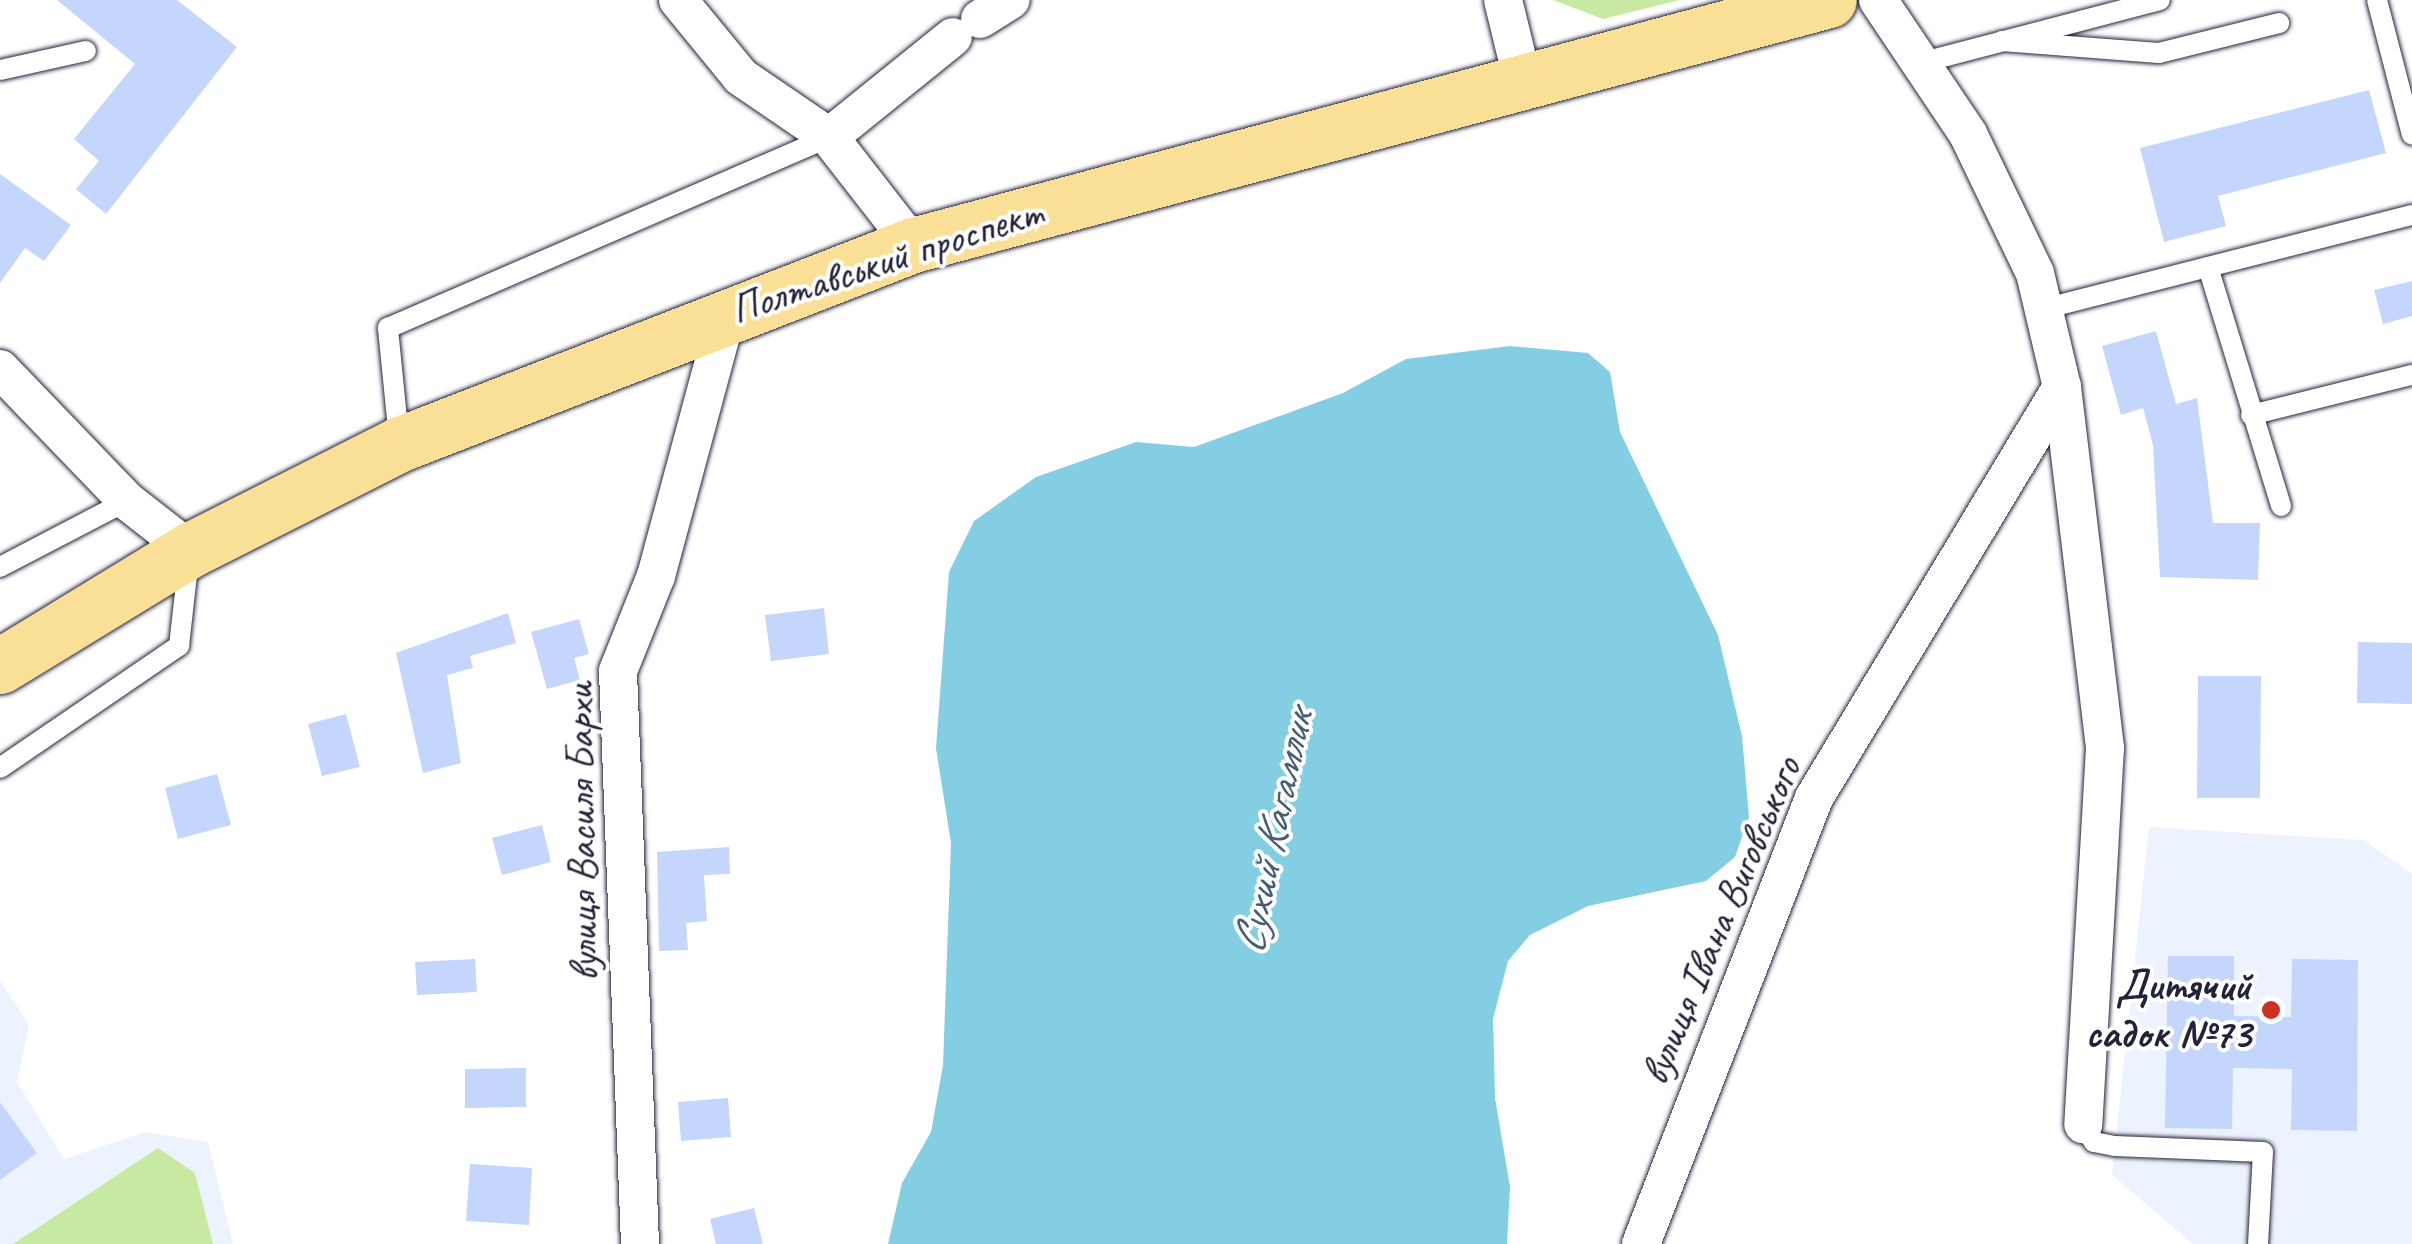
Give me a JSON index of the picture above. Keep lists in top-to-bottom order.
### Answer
{
  "streets": {
    "highway": ["Полтавський проспект"],
    "street": ["вулиця Василя Бархи", "вулиця Івана Виговського"]
  },
  "crossings": [
    ["Полтавський проспект", "вулиця Василя Бархи"]
  ],
  "water": ["Сухий Кагамлик"],
  "places": ["Дитячий садок №73"]
}
